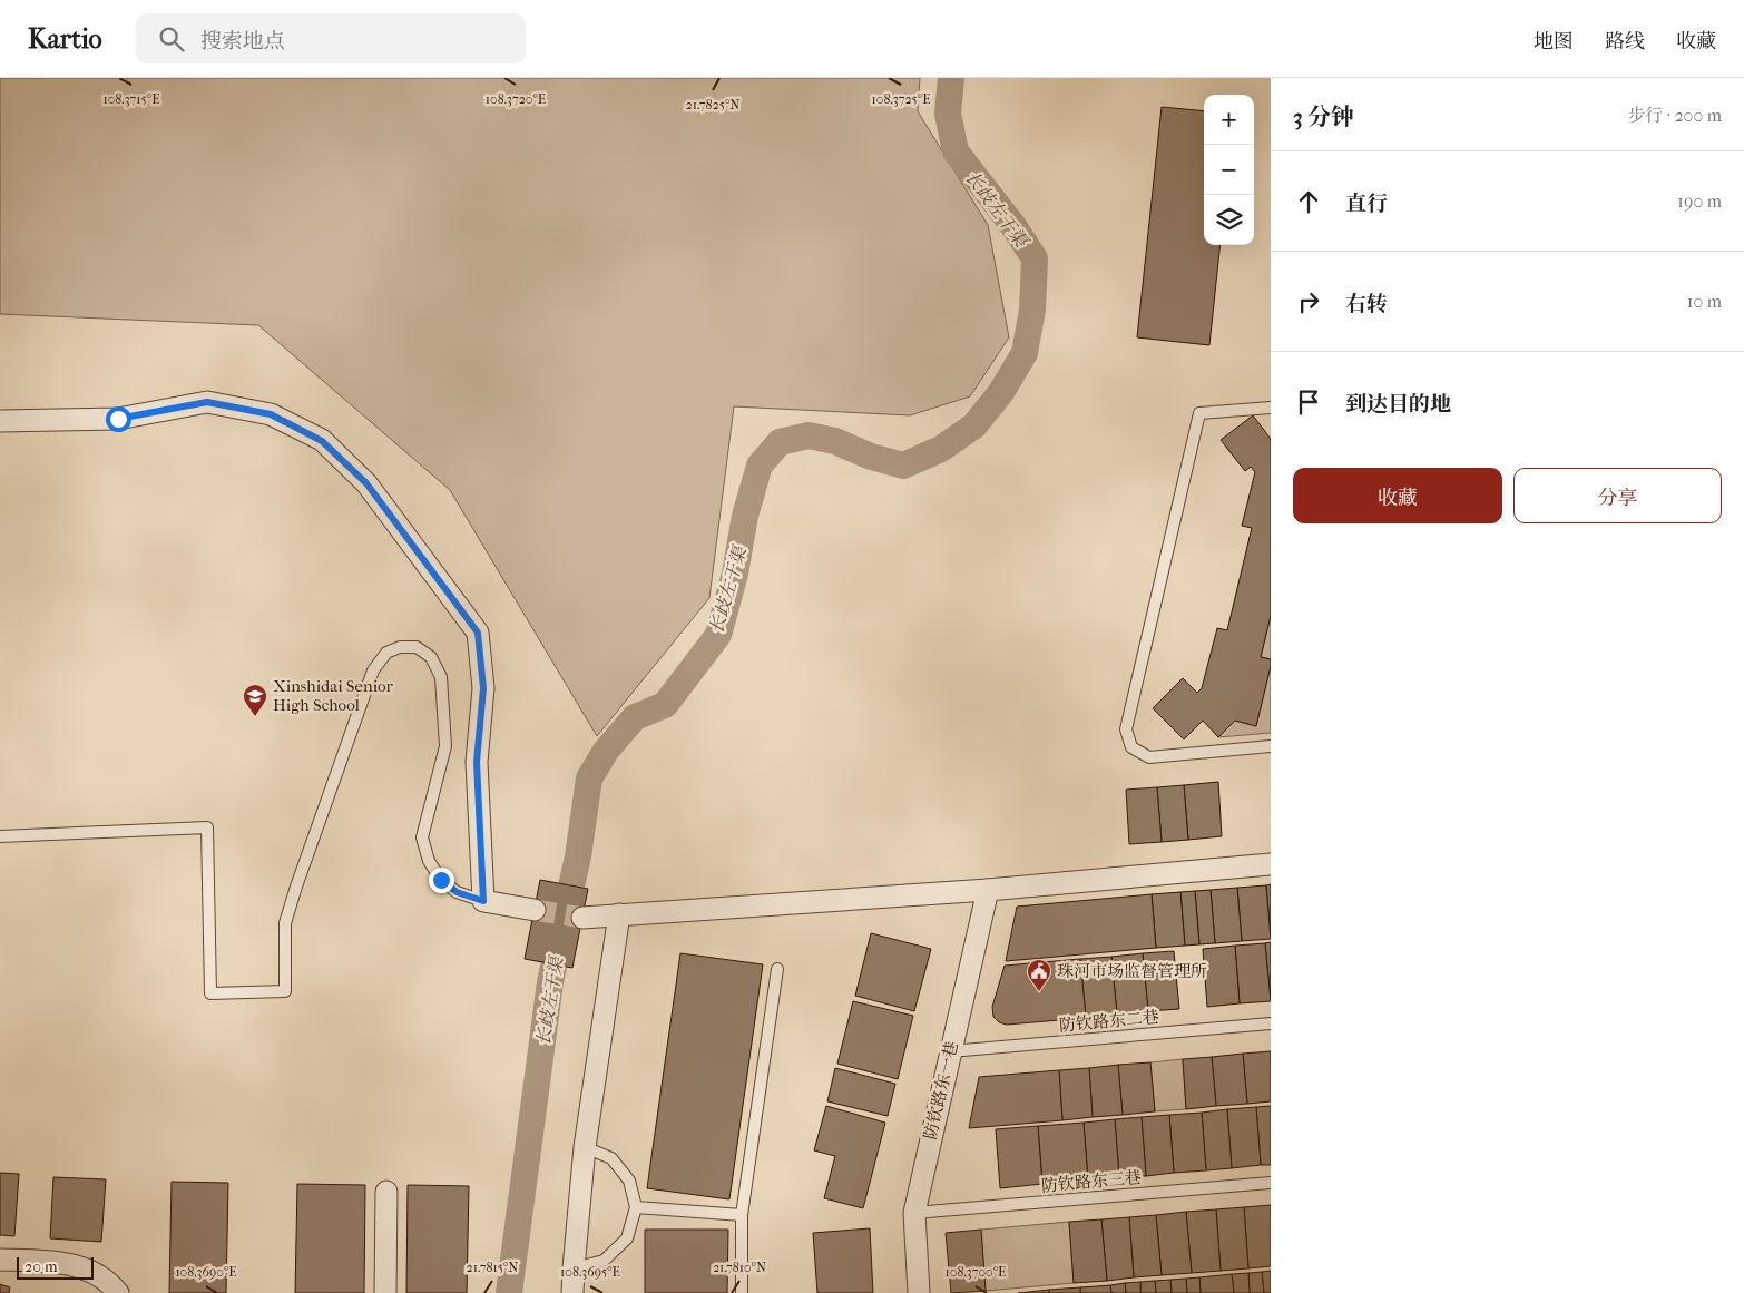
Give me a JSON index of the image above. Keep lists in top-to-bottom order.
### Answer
{
  "streets": {
    "street": ["防钦路东一巷"],
    "lane": ["防钦路东二巷", "防钦路东三巷"]
  },
  "crossings": [
    ["防钦路东二巷", "防钦路东一巷"],
    ["防钦路东一巷", "防钦路东三巷"]
  ],
  "water": ["长歧左干渠"],
  "places": {
    "school or university": ["Xinshidai Senior High School"],
    "public building": ["珠河市场监督管理所"]
  },
  "scale_bar": "20 m",
  "page": {
    "header": "Kartio",
    "search": "搜索地点",
    "nav": ["地图", "路线", "收藏"],
    "heading": ["3 分钟", "步行 · 200 m"],
    "map_buttons": ["+", "−"],
    "list": [
      ["直行", "190 m"],
      ["右转", "10 m"],
      "到达目的地"
    ],
    "buttons": ["收藏", "分享"],
    "scale": "20 m"
  },
  "coordinates": [
    "108.3715°E",
    "108.3720°E",
    "108.3725°E",
    "21.7825°N",
    "21.7815°N",
    "21.7810°N",
    "108.3690°E",
    "108.3695°E",
    "108.3700°E"
  ]
}
